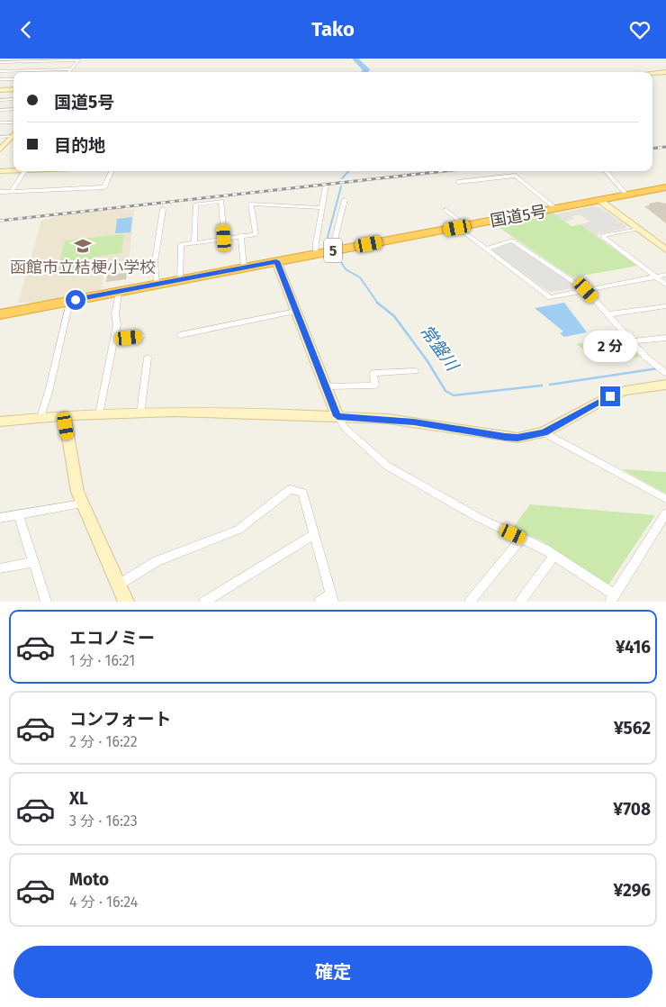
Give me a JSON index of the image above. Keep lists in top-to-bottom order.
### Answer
{
  "streets": {
    "highway": ["国道5号", "5"]
  },
  "water": ["常盤川"],
  "places": {
    "school or university": ["函館市立桔梗小学校"]
  },
  "page": {
    "header": "Tako",
    "banner": ["国道5号", "目的地"],
    "bubble": "2 分",
    "list": [
      {
        "name": "エコノミー",
        "note": "1 分 · 16:21",
        "value": "¥416"
      },
      {
        "name": "コンフォート",
        "note": "2 分 · 16:22",
        "value": "¥562"
      },
      {
        "name": "XL",
        "note": "3 分 · 16:23",
        "value": "¥708"
      },
      {
        "name": "Moto",
        "note": "4 分 · 16:24",
        "value": "¥296"
      }
    ],
    "buttons": "確定"
  }
}
